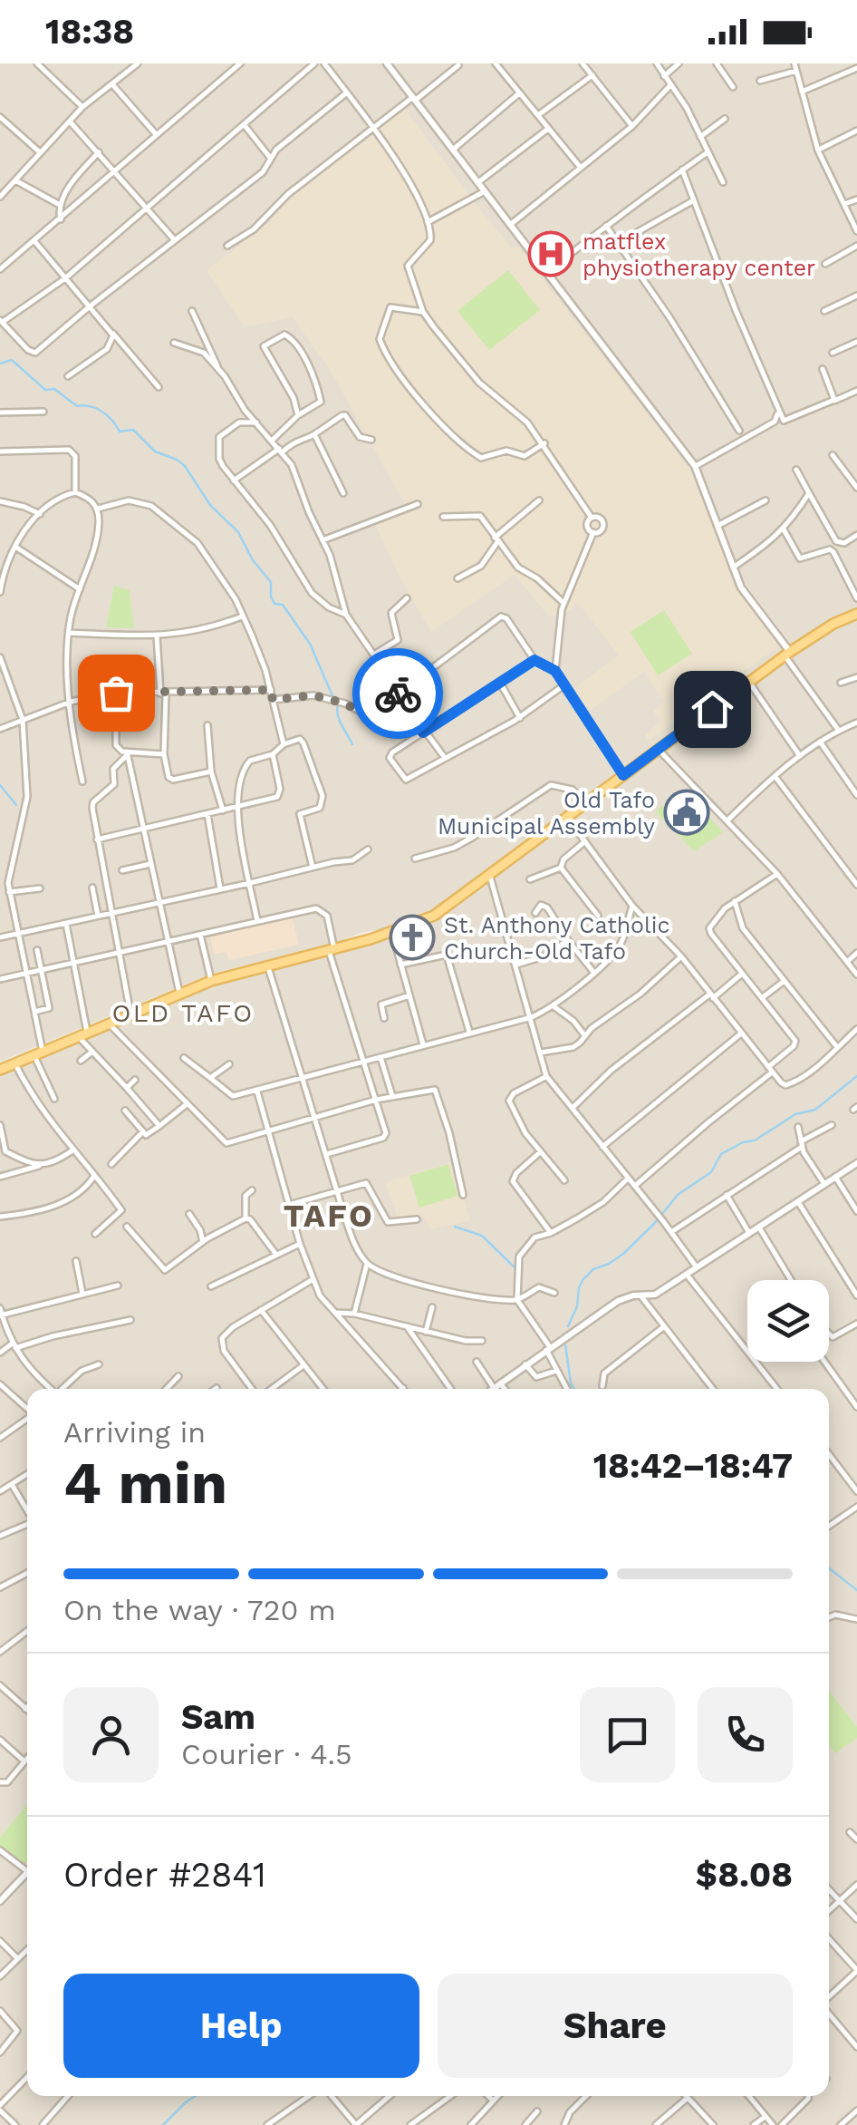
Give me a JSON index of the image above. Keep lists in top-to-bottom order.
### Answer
{
  "districts": ["OLD TAFO", "TAFO"],
  "places": {
    "hospital": ["matflex physiotherapy center"],
    "public building": ["Old Tafo Municipal Assembly"],
    "church": ["St. Anthony Catholic Church-Old Tafo"]
  },
  "page": {
    "status": "18:38",
    "heading": ["4 min", "Arriving in", "18:42–18:47"],
    "panel": [
      "Sam",
      "Courier · 4.5",
      "Order #2841",
      "$8.08"
    ],
    "bar": "On the way · 720 m",
    "buttons": ["Help", "Share"]
  }
}
